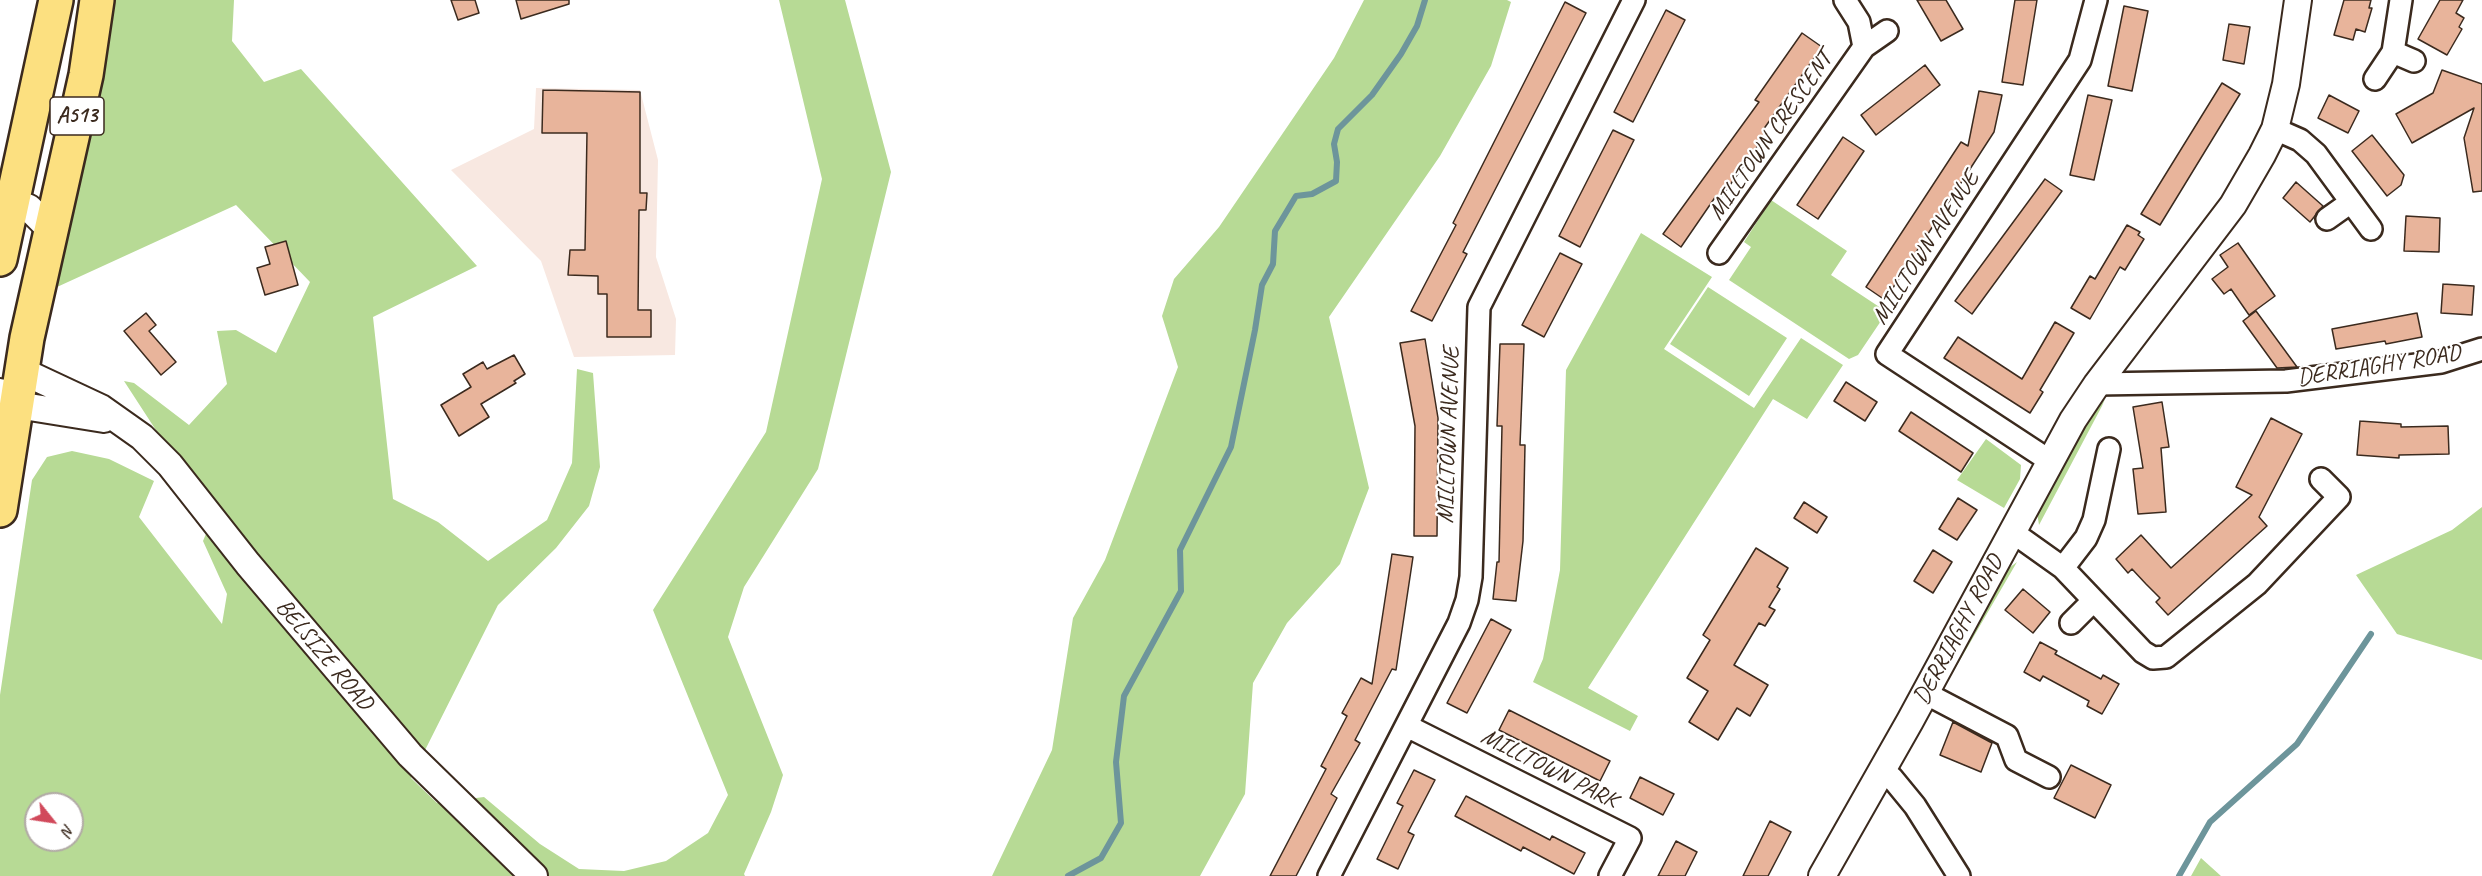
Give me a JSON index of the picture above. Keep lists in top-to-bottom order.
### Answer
{
  "streets": {
    "main road": ["A513"],
    "street": [
      "MILLTOWN CRESCENT",
      "MILLTOWN AVENUE",
      "DERRIAGHY ROAD",
      "BELSIZE ROAD",
      "MILLTOWN PARK"
    ]
  },
  "crossings": [
    ["A513", "BELSIZE ROAD"],
    ["MILLTOWN AVENUE", "DERRIAGHY ROAD"],
    ["MILLTOWN AVENUE", "MILLTOWN PARK"]
  ],
  "north": "bottom right"
}
